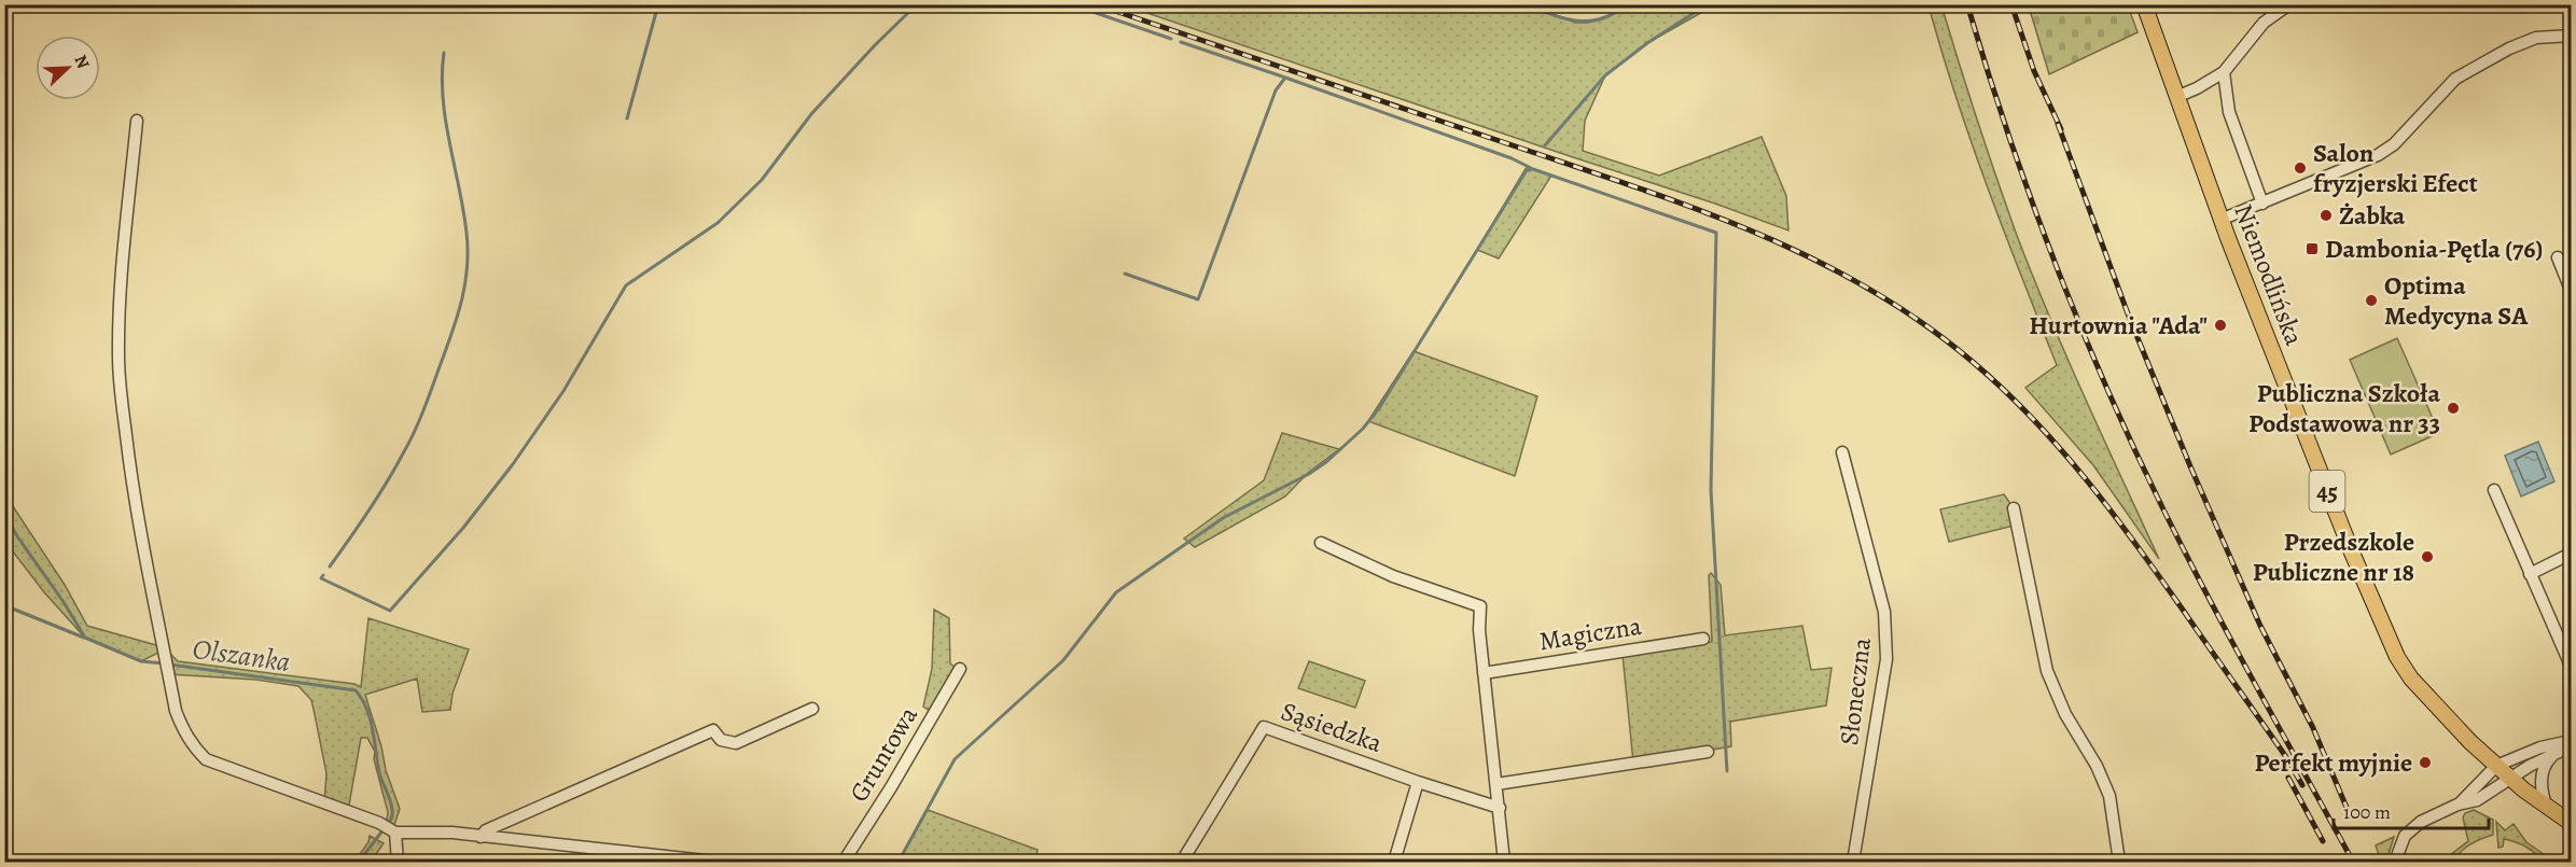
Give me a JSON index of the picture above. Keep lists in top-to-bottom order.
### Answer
{
  "streets": {
    "main road": ["Niemodlińska", "45"],
    "street": [
      "Magiczna",
      "Słoneczna",
      "Sąsiedzka",
      "Gruntowa"
    ]
  },
  "water": ["Olszanka"],
  "places": {
    "other": [
      "Salon fryzjerski Efect",
      "Żabka",
      "Optima Medycyna SA",
      "Hurtownia \"Ada\"",
      "Publiczna Szkoła Podstawowa nr 33",
      "Przedszkole Publiczne nr 18",
      "Perfekt myjnie"
    ],
    "transit": ["Dambonia-Pętla (76)"]
  },
  "scale_bar": "100 m",
  "north": "top right"
}
